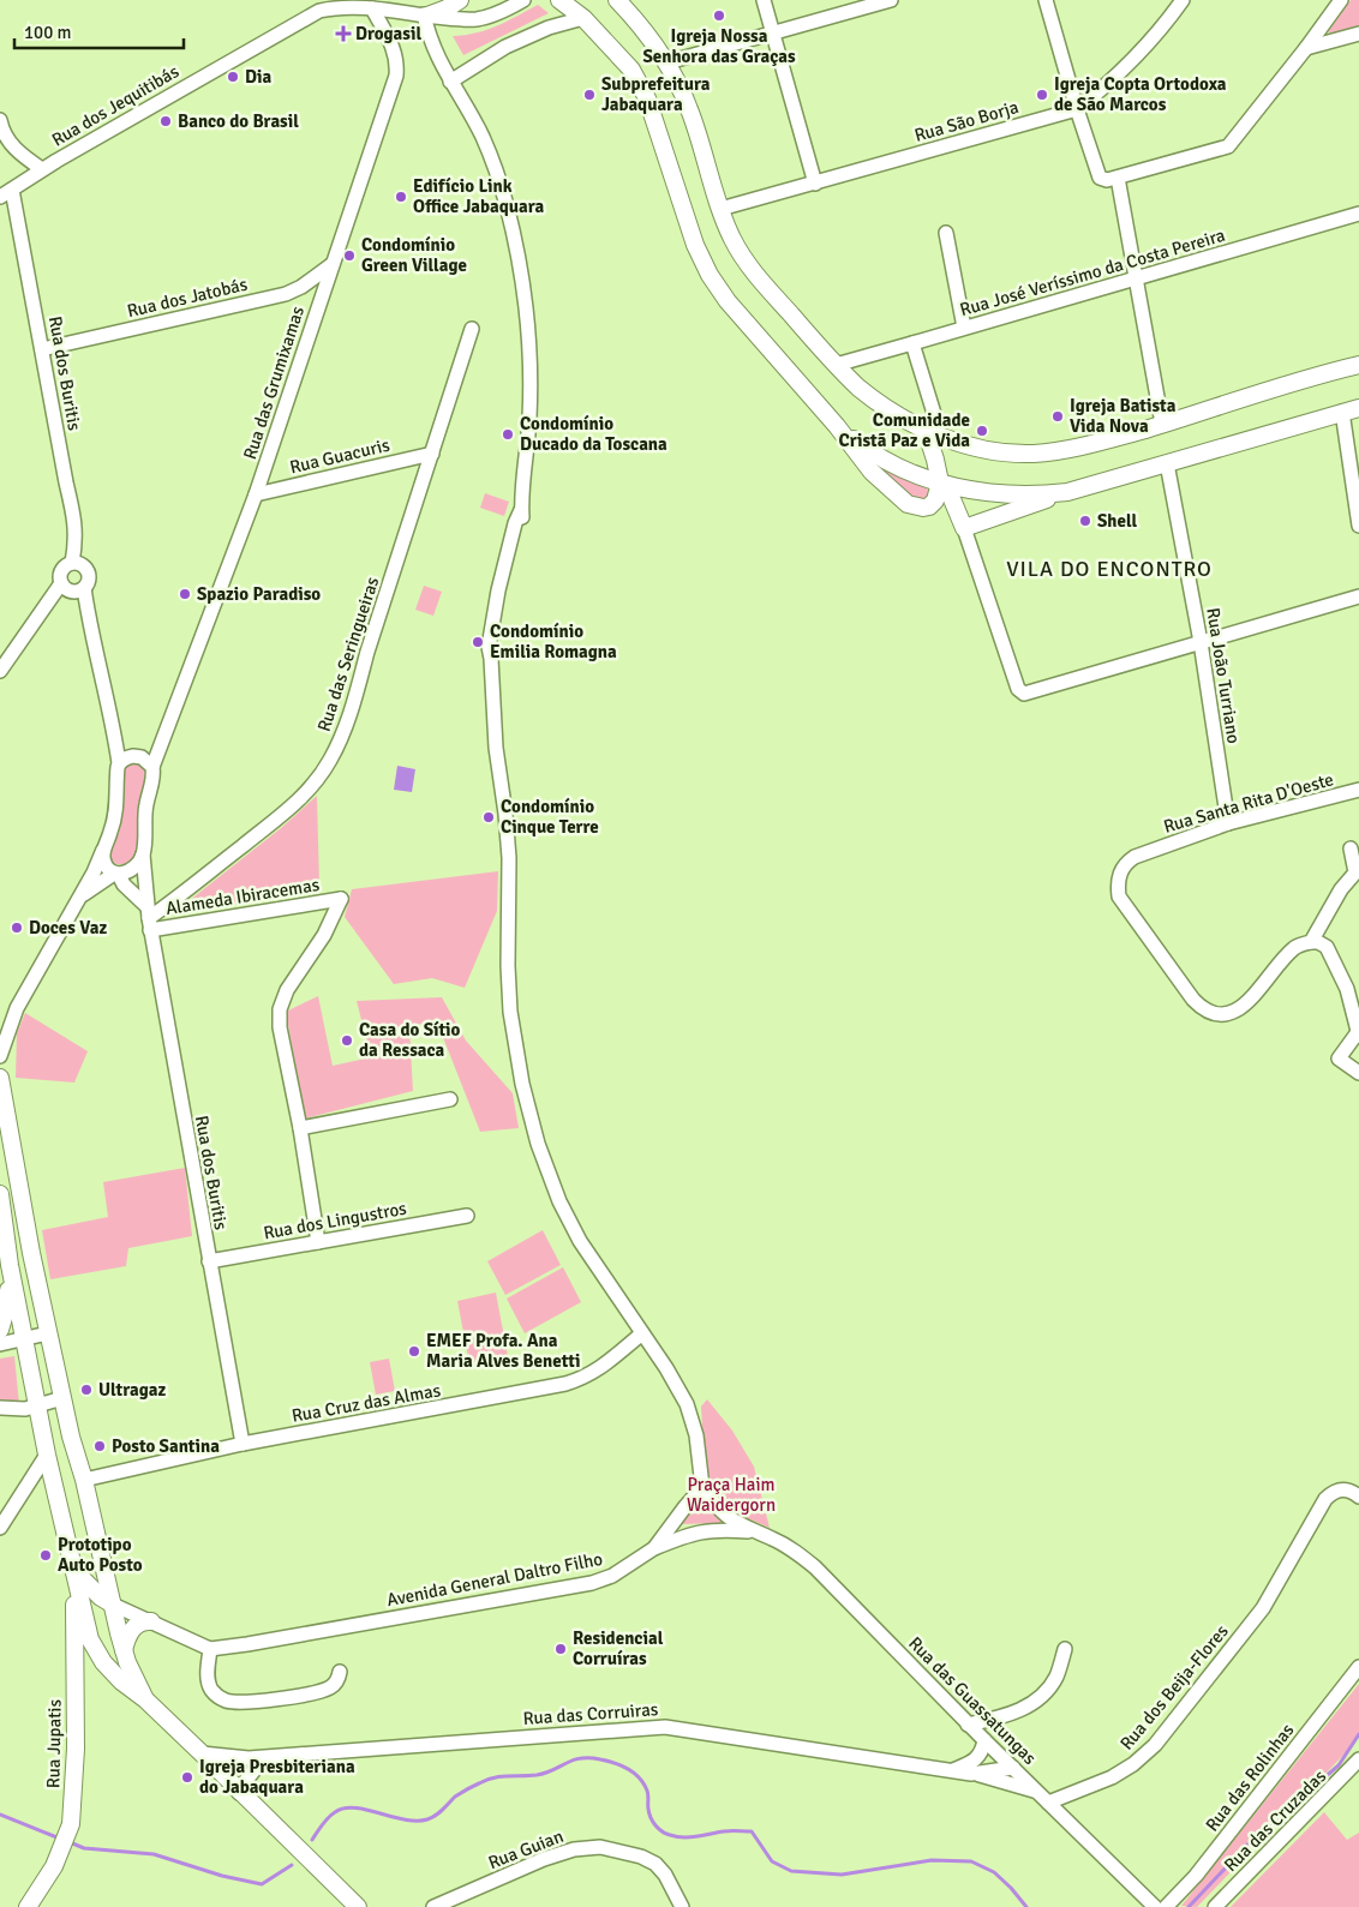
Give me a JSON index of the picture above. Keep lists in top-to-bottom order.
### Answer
{
  "streets": {
    "main road": ["Rua Jupatis"],
    "street": [
      "Rua dos Jequitibás",
      "Rua São Borja",
      "Rua José Veríssimo da Costa Pereira",
      "Rua dos Jatobás",
      "Rua dos Buritis",
      "Rua das Grumixamas",
      "Rua Guacuris",
      "Rua das Seringueiras",
      "Rua João Turriano",
      "Rua Santa Rita D'Oeste",
      "Alameda Ibiracemas",
      "Rua dos Lingustros",
      "Rua Cruz das Almas",
      "Avenida General Daltro Filho",
      "Rua dos Beija-Flores",
      "Rua das Guassatungas",
      "Rua das Corruiras",
      "Rua das Rolinhas",
      "Rua das Cruzadas",
      "Rua Guian"
    ]
  },
  "crossings": [
    ["Rua dos Jequitibás", "Rua dos Buritis"],
    ["Rua dos Jequitibás", "Rua das Grumixamas"],
    ["Rua dos Jatobás", "Rua dos Buritis"],
    ["Rua dos Jatobás", "Rua das Grumixamas"],
    ["Rua dos Buritis", "Rua das Grumixamas"],
    ["Rua dos Buritis", "Rua das Seringueiras"],
    ["Rua dos Buritis", "Alameda Ibiracemas"],
    ["Rua dos Buritis", "Rua dos Lingustros"],
    ["Rua dos Buritis", "Rua Cruz das Almas"],
    ["Rua das Grumixamas", "Rua Guacuris"],
    ["Rua Guacuris", "Rua das Seringueiras"],
    ["Rua das Seringueiras", "Alameda Ibiracemas"],
    ["Rua João Turriano", "Rua Santa Rita D'Oeste"],
    ["Rua dos Beija-Flores", "Rua das Guassatungas"],
    ["Rua das Guassatungas", "Rua das Corruiras"]
  ],
  "districts": ["VILA DO ENCONTRO"],
  "parks": ["Praça Haim Waidergorn"],
  "places": {
    "other": [
      "Igreja Nossa Senhora das Graças",
      "Dia",
      "Subprefeitura Jabaquara",
      "Igreja Copta Ortodoxa de São Marcos",
      "Banco do Brasil",
      "Edifício Link Office Jabaquara",
      "Condomínio Green Village",
      "Igreja Batista Vida Nova",
      "Comunidade Cristã Paz e Vida",
      "Condomínio Ducado da Toscana",
      "Shell",
      "Spazio Paradiso",
      "Condomínio Emilia Romagna",
      "Condomínio Cinque Terre",
      "Doces Vaz",
      "Casa do Sítio da Ressaca",
      "EMEF Profa. Ana Maria Alves Benetti",
      "Ultragaz",
      "Posto Santina",
      "Prototipo Auto Posto",
      "Residencial Corruíras",
      "Igreja Presbiteriana do Jabaquara"
    ],
    "health": ["Drogasil"]
  },
  "scale_bar": "100 m"
}
